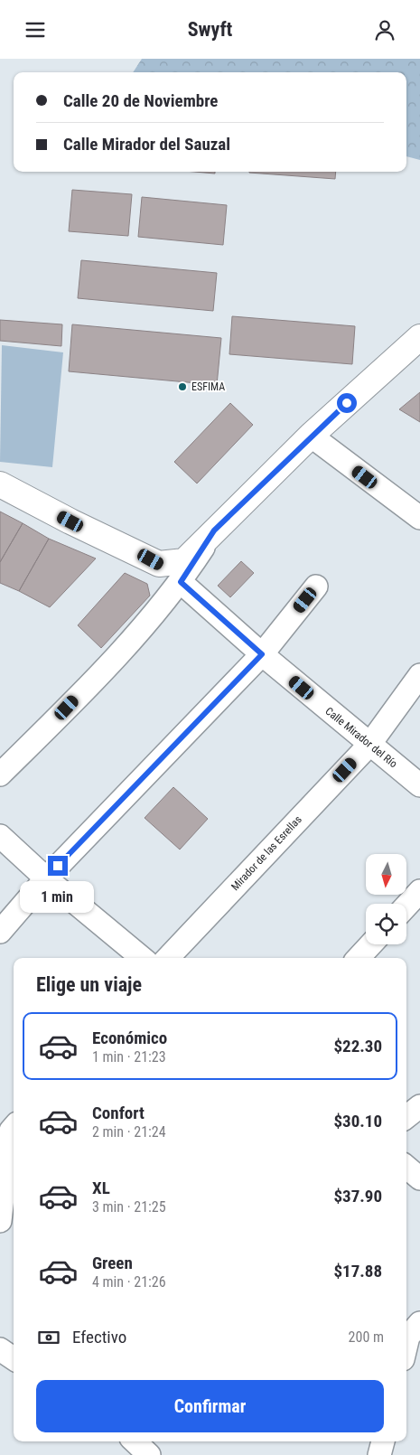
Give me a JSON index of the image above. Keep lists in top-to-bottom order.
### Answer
{
  "streets": {
    "street": ["Calle Mirador del Río", "Mirador de las Esrellas"]
  },
  "crossings": [
    ["Calle Mirador del Río", "Mirador de las Esrellas"]
  ],
  "places": ["ESFIMA"],
  "north": "bottom",
  "page": {
    "header": "Swyft",
    "banner": ["Calle 20 de Noviembre", "Calle Mirador del Sauzal"],
    "bubble": "1 min",
    "heading": "Elige un viaje",
    "list": [
      {
        "name": "Económico",
        "note": "1 min · 21:23",
        "value": "$22.30"
      },
      {
        "name": "Confort",
        "note": "2 min · 21:24",
        "value": "$30.10"
      },
      {
        "name": "XL",
        "note": "3 min · 21:25",
        "value": "$37.90"
      },
      {
        "name": "Green",
        "note": "4 min · 21:26",
        "value": "$17.88"
      }
    ],
    "pay": ["Efectivo", "200 m"],
    "buttons": "Confirmar"
  }
}
